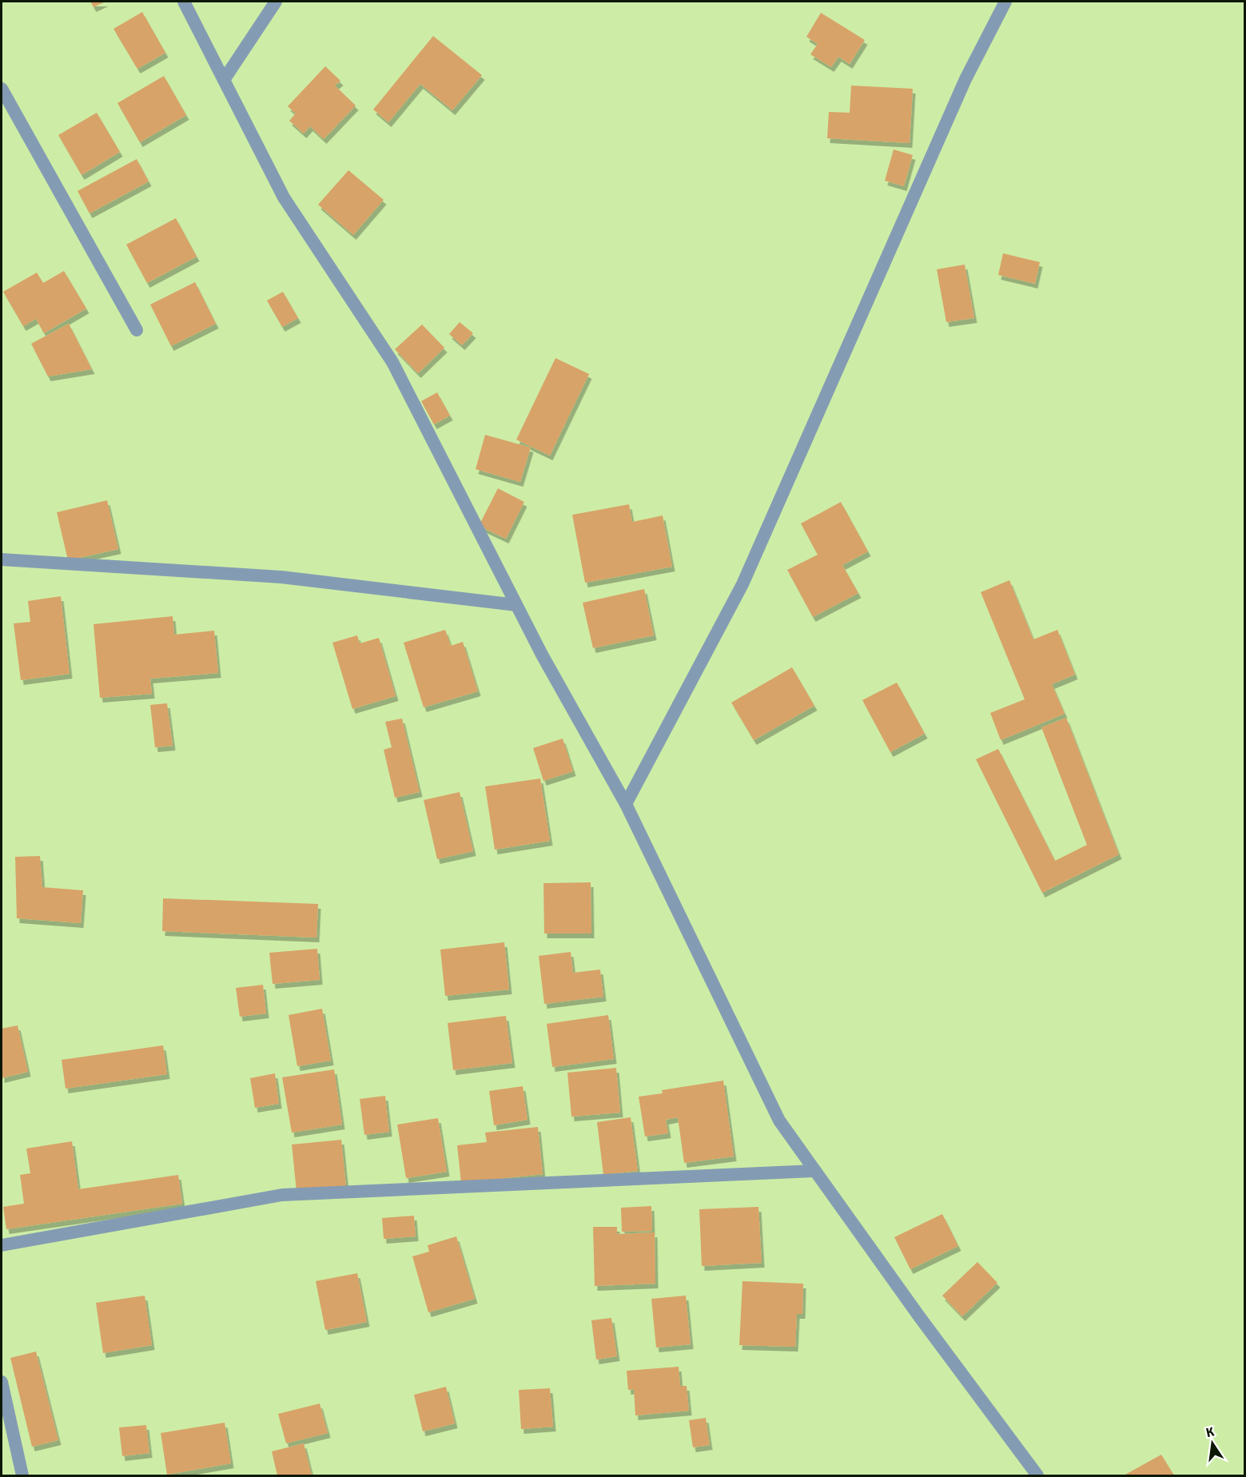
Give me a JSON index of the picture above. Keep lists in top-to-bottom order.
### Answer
{
  "north": "top"
}
